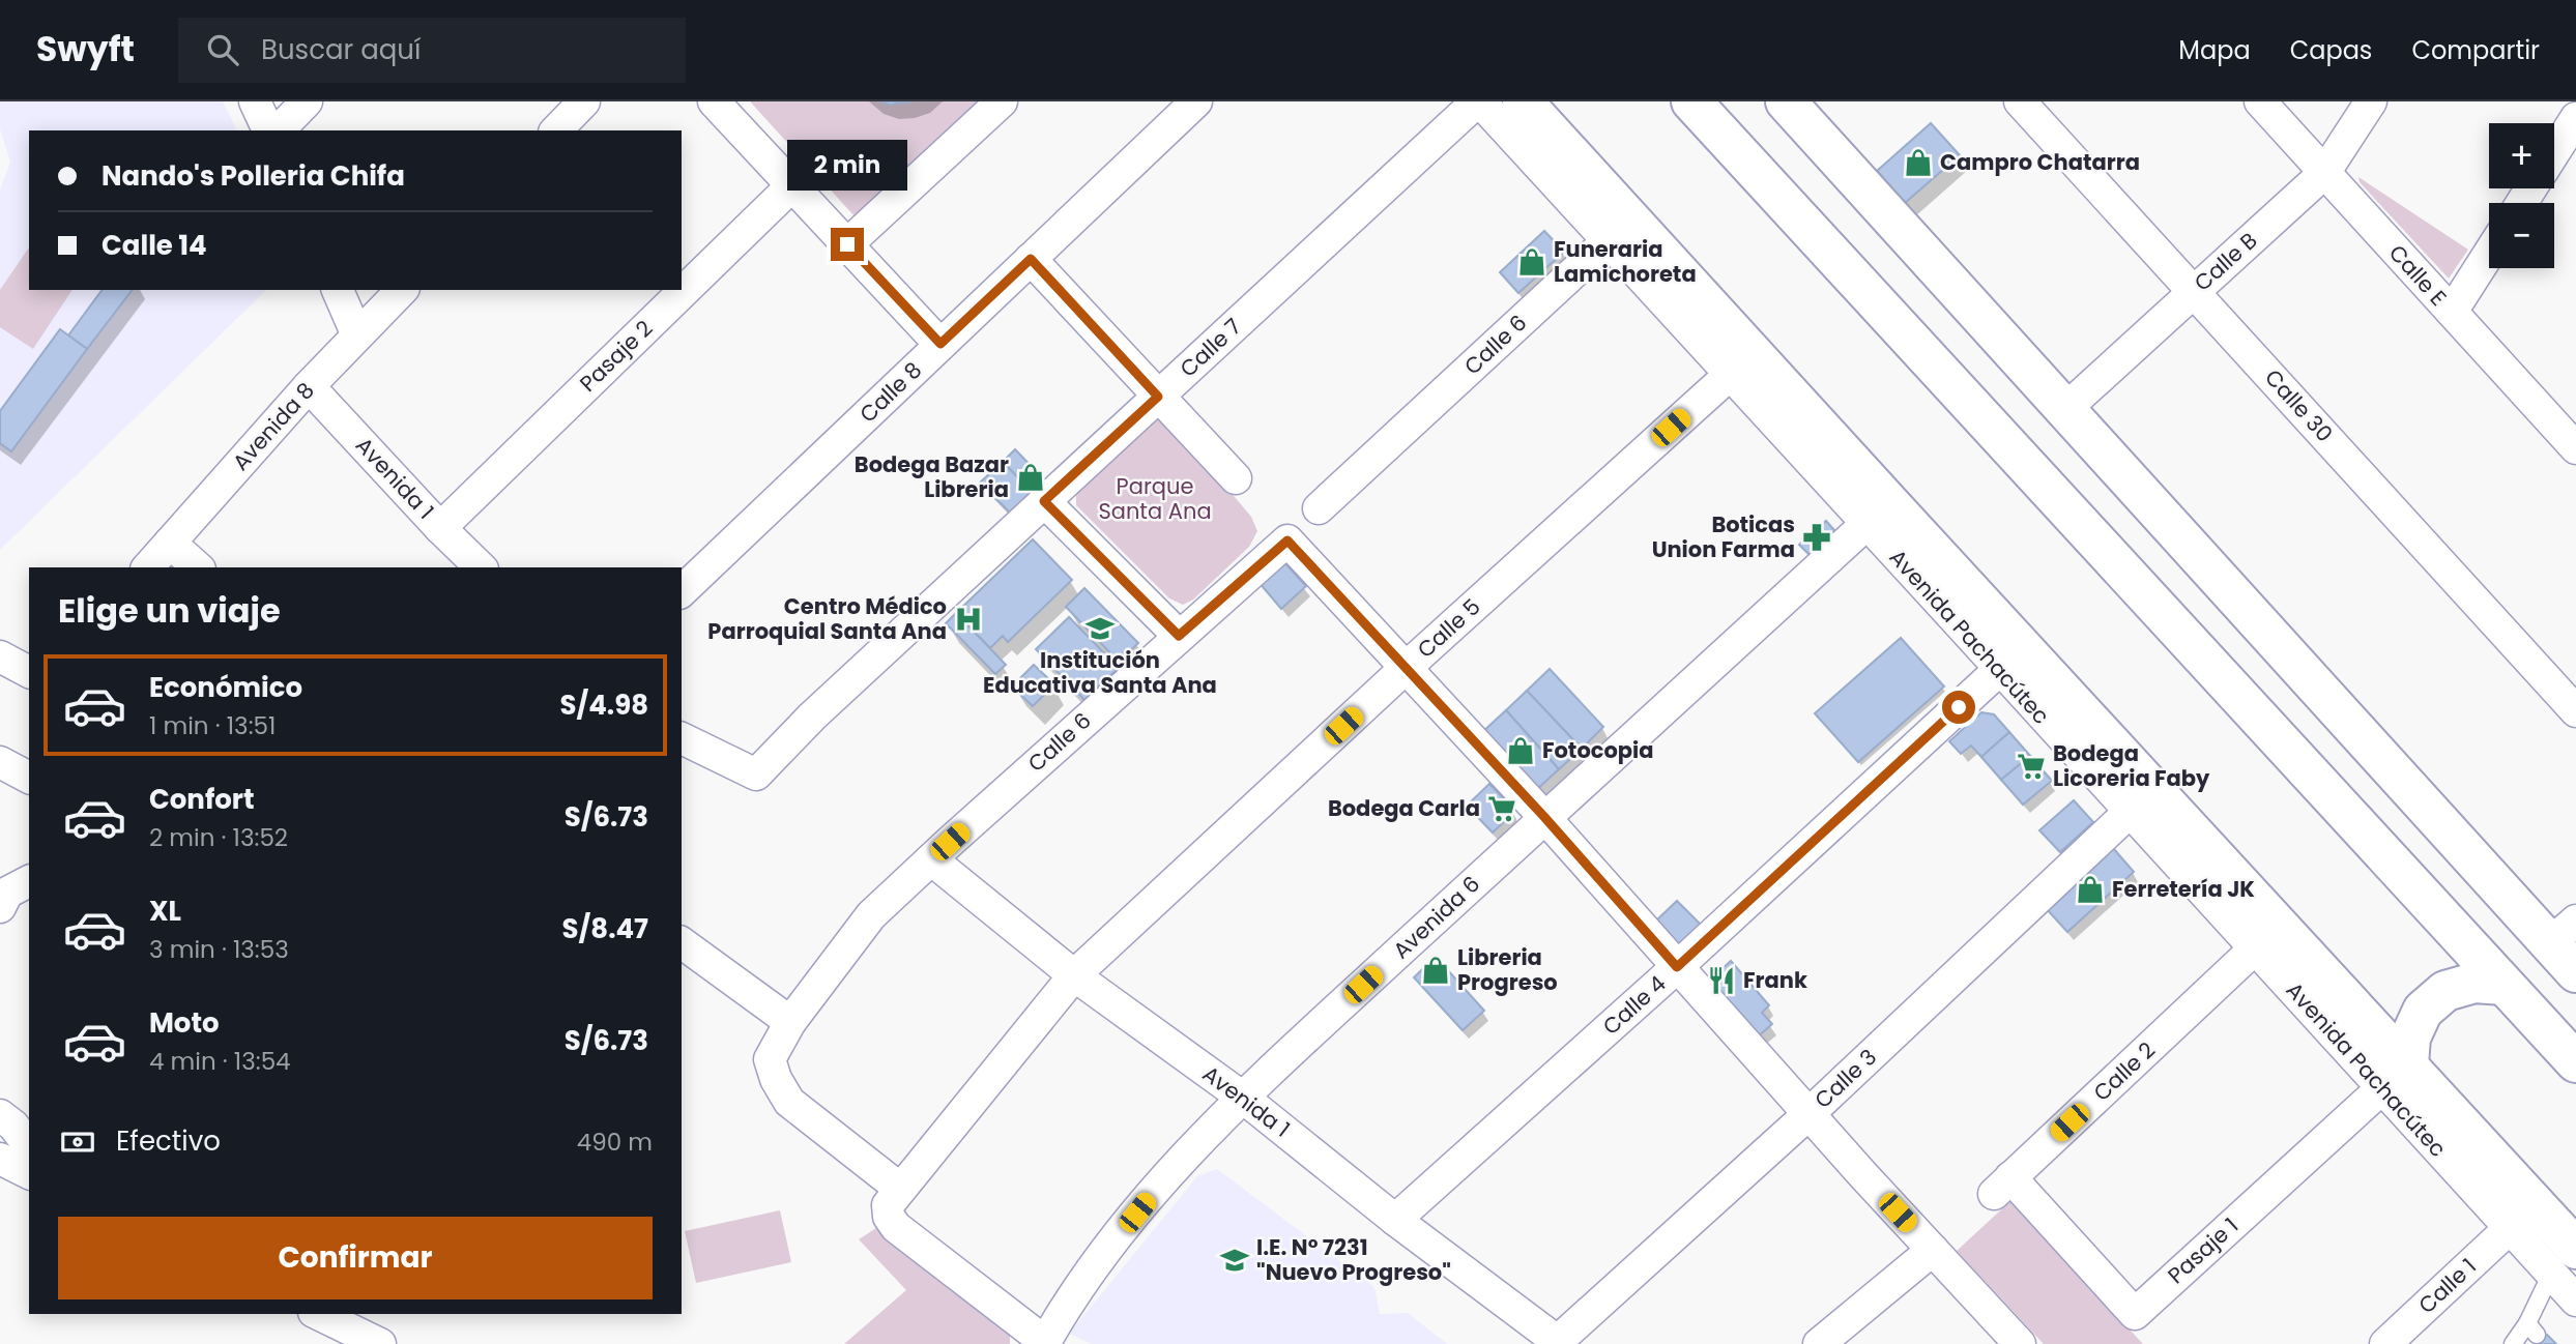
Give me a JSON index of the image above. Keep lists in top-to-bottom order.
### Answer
{
  "streets": {
    "main road": ["Avenida Pachacútec"],
    "street": [
      "Calle B",
      "Calle E",
      "Calle 6",
      "Calle 7",
      "Pasaje 2",
      "Calle 8",
      "Calle 30",
      "Avenida 8",
      "Avenida 1",
      "Calle 5",
      "Avenida 6",
      "Calle 4",
      "Calle 2",
      "Calle 3",
      "Pasaje 1",
      "Calle 1"
    ]
  },
  "crossings": [
    ["Calle B", "Calle E"],
    ["Calle B", "Calle 30"],
    ["Calle 6", "Avenida 1"],
    ["Calle 6", "Calle 5"],
    ["Calle 6", "Avenida Pachacútec"],
    ["Calle 7", "Avenida Pachacútec"],
    ["Pasaje 2", "Avenida 1"],
    ["Avenida 8", "Avenida 1"],
    ["Avenida 1", "Calle 5"],
    ["Avenida 1", "Avenida 6"],
    ["Avenida 1", "Calle 4"],
    ["Avenida 1", "Calle 3"],
    ["Calle 5", "Avenida Pachacútec"],
    ["Avenida Pachacútec", "Avenida 6"],
    ["Avenida Pachacútec", "Calle 4"],
    ["Avenida Pachacútec", "Calle 2"],
    ["Avenida Pachacútec", "Calle 3"],
    ["Avenida Pachacútec", "Pasaje 1"],
    ["Avenida Pachacútec", "Calle 1"],
    ["Calle 2", "Pasaje 1"]
  ],
  "parks": ["Parque Santa Ana"],
  "places": {
    "shop": [
      "Campro Chatarra",
      "Funeraria Lamichoreta",
      "Bodega Bazar Libreria",
      "Fotocopia",
      "Ferretería JK",
      "Libreria Progreso"
    ],
    "pharmacy": ["Boticas Union Farma"],
    "hospital": ["Centro Médico Parroquial Santa Ana"],
    "school or university": ["Institución Educativa Santa Ana", "I.E. N° 7231 \"Nuevo Progreso\""],
    "supermarket": ["Bodega Licoreria Faby", "Bodega Carla"],
    "restaurant": ["Frank"]
  },
  "page": {
    "header": "Swyft",
    "search": "Buscar aquí",
    "nav": ["Mapa", "Capas", "Compartir"],
    "map_buttons": ["+", "−"],
    "banner": ["Nando's Polleria Chifa", "Calle 14"],
    "bubble": "2 min",
    "heading": "Elige un viaje",
    "list": [
      {
        "name": "Económico",
        "note": "1 min · 13:51",
        "value": "S/4.98"
      },
      {
        "name": "Confort",
        "note": "2 min · 13:52",
        "value": "S/6.73"
      },
      {
        "name": "XL",
        "note": "3 min · 13:53",
        "value": "S/8.47"
      },
      {
        "name": "Moto",
        "note": "4 min · 13:54",
        "value": "S/6.73"
      }
    ],
    "pay": ["Efectivo", "490 m"],
    "buttons": "Confirmar"
  }
}
